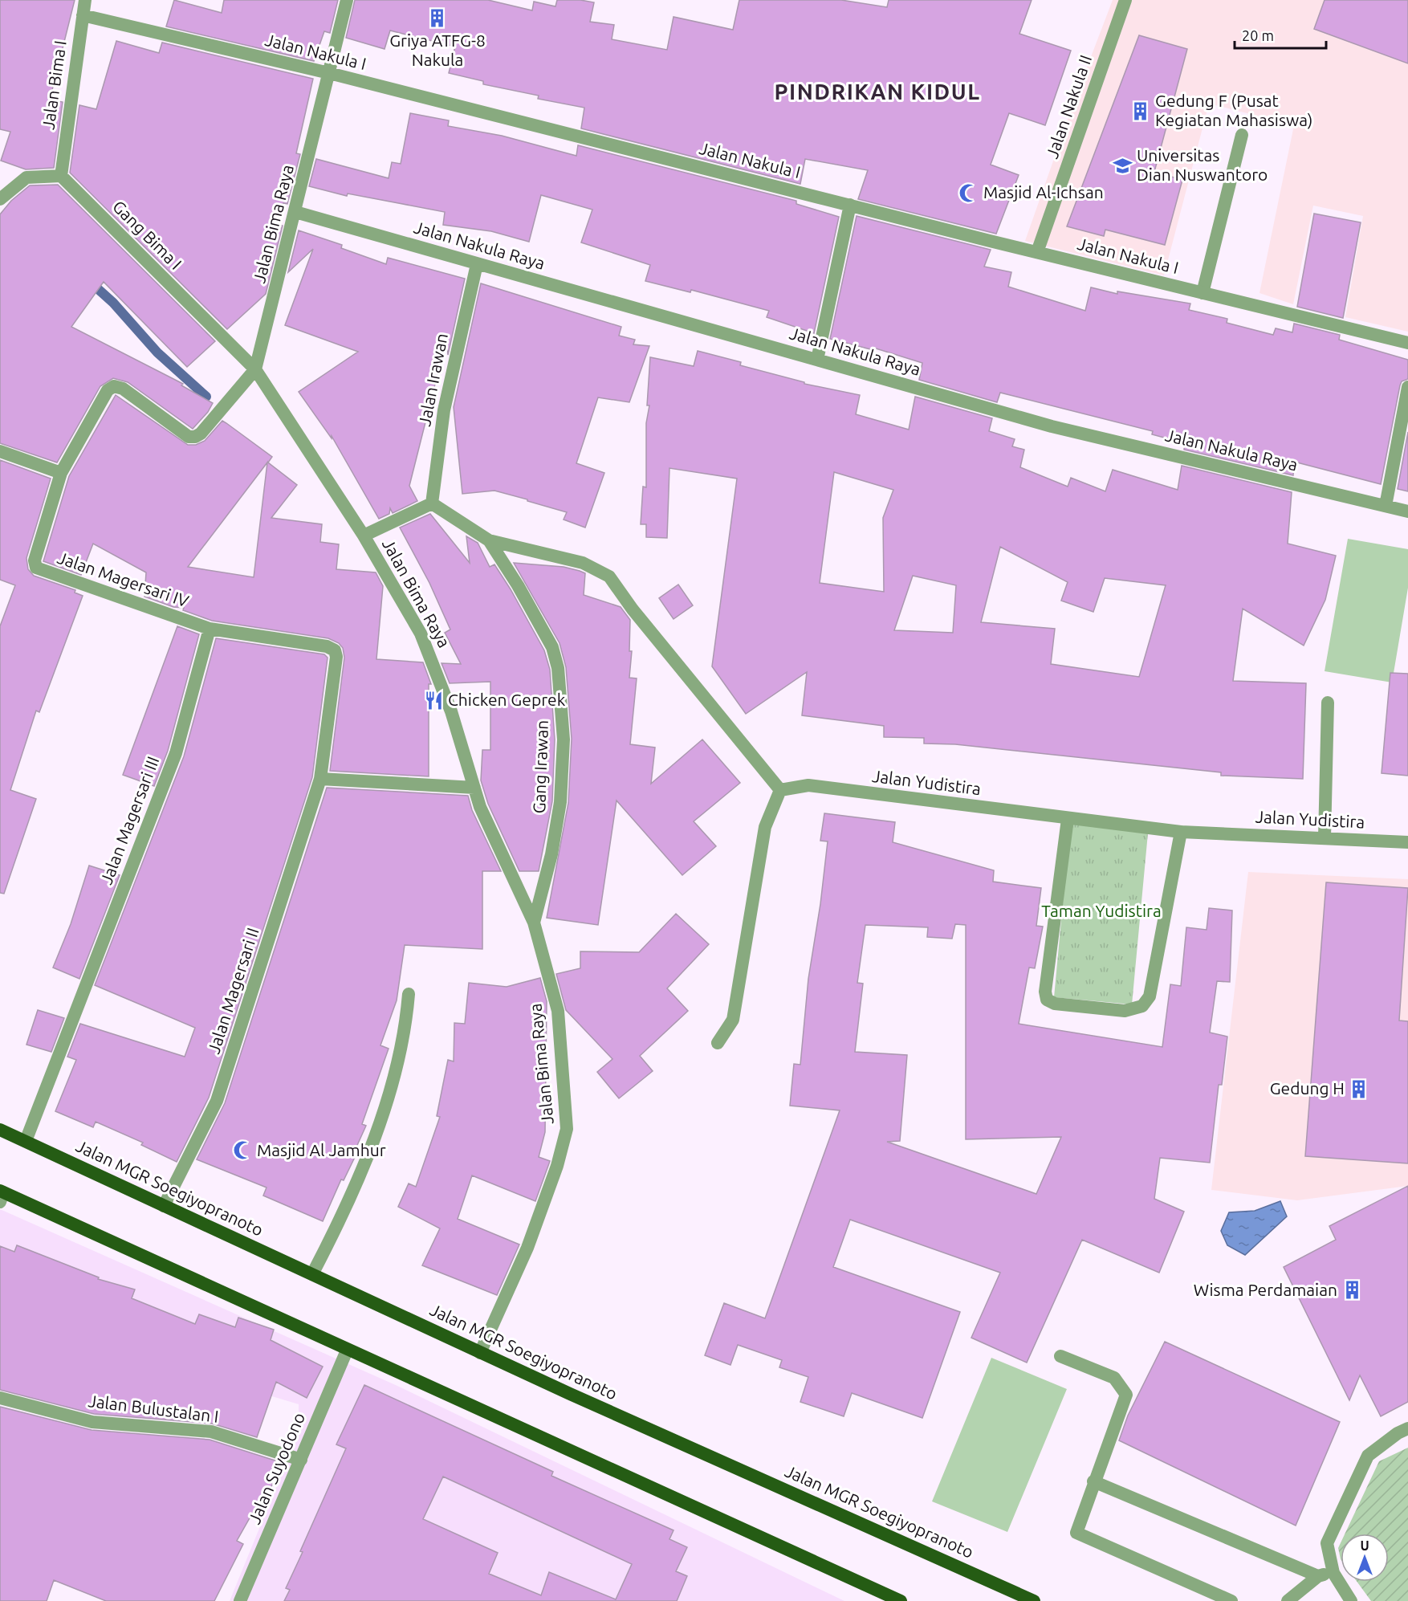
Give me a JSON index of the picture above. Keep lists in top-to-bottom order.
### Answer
{
  "streets": {
    "highway": ["Jalan MGR Soegiyopranoto"],
    "street": [
      "Jalan Nakula I",
      "Jalan Bima I",
      "Jalan Nakula II",
      "Jalan Bima Raya",
      "Gang Bima I",
      "Jalan Nakula Raya",
      "Jalan Irawan",
      "Jalan Magersari IV",
      "Gang Irawan",
      "Jalan Yudistira",
      "Jalan Magersari III",
      "Jalan Magersari II",
      "Jalan Bulustalan I",
      "Jalan Suyodono"
    ]
  },
  "crossings": [
    ["Jalan Nakula I", "Jalan Bima I"],
    ["Jalan Nakula I", "Jalan Nakula II"],
    ["Jalan Nakula I", "Jalan Bima Raya"],
    ["Jalan Bima I", "Gang Bima I"],
    ["Jalan Bima Raya", "Gang Bima I"],
    ["Jalan Bima Raya", "Jalan Nakula Raya"],
    ["Jalan Bima Raya", "Jalan Magersari IV"],
    ["Jalan Bima Raya", "Gang Irawan"],
    ["Jalan Bima Raya", "Jalan MGR Soegiyopranoto"],
    ["Gang Bima I", "Jalan Magersari IV"],
    ["Jalan Nakula Raya", "Jalan Irawan"],
    ["Jalan Magersari IV", "Jalan Magersari III"],
    ["Jalan Magersari IV", "Jalan Magersari II"],
    ["Jalan Magersari III", "Jalan Magersari II"],
    ["Jalan Magersari III", "Jalan MGR Soegiyopranoto"],
    ["Jalan Magersari II", "Jalan MGR Soegiyopranoto"],
    ["Jalan Bulustalan I", "Jalan Suyodono"]
  ],
  "districts": ["PINDRIKAN KIDUL"],
  "parks": ["Taman Yudistira"],
  "places": {
    "building": [
      "Griya ATFG-8 Nakula",
      "Gedung F (Pusat Kegiatan Mahasiswa)",
      "Gedung H",
      "Wisma Perdamaian"
    ],
    "school or university": ["Universitas Dian Nuswantoro"],
    "mosque": ["Masjid Al-Ichsan", "Masjid Al Jamhur"],
    "restaurant": ["Chicken Geprek"]
  },
  "scale_bar": "20 m",
  "north": "top"
}
